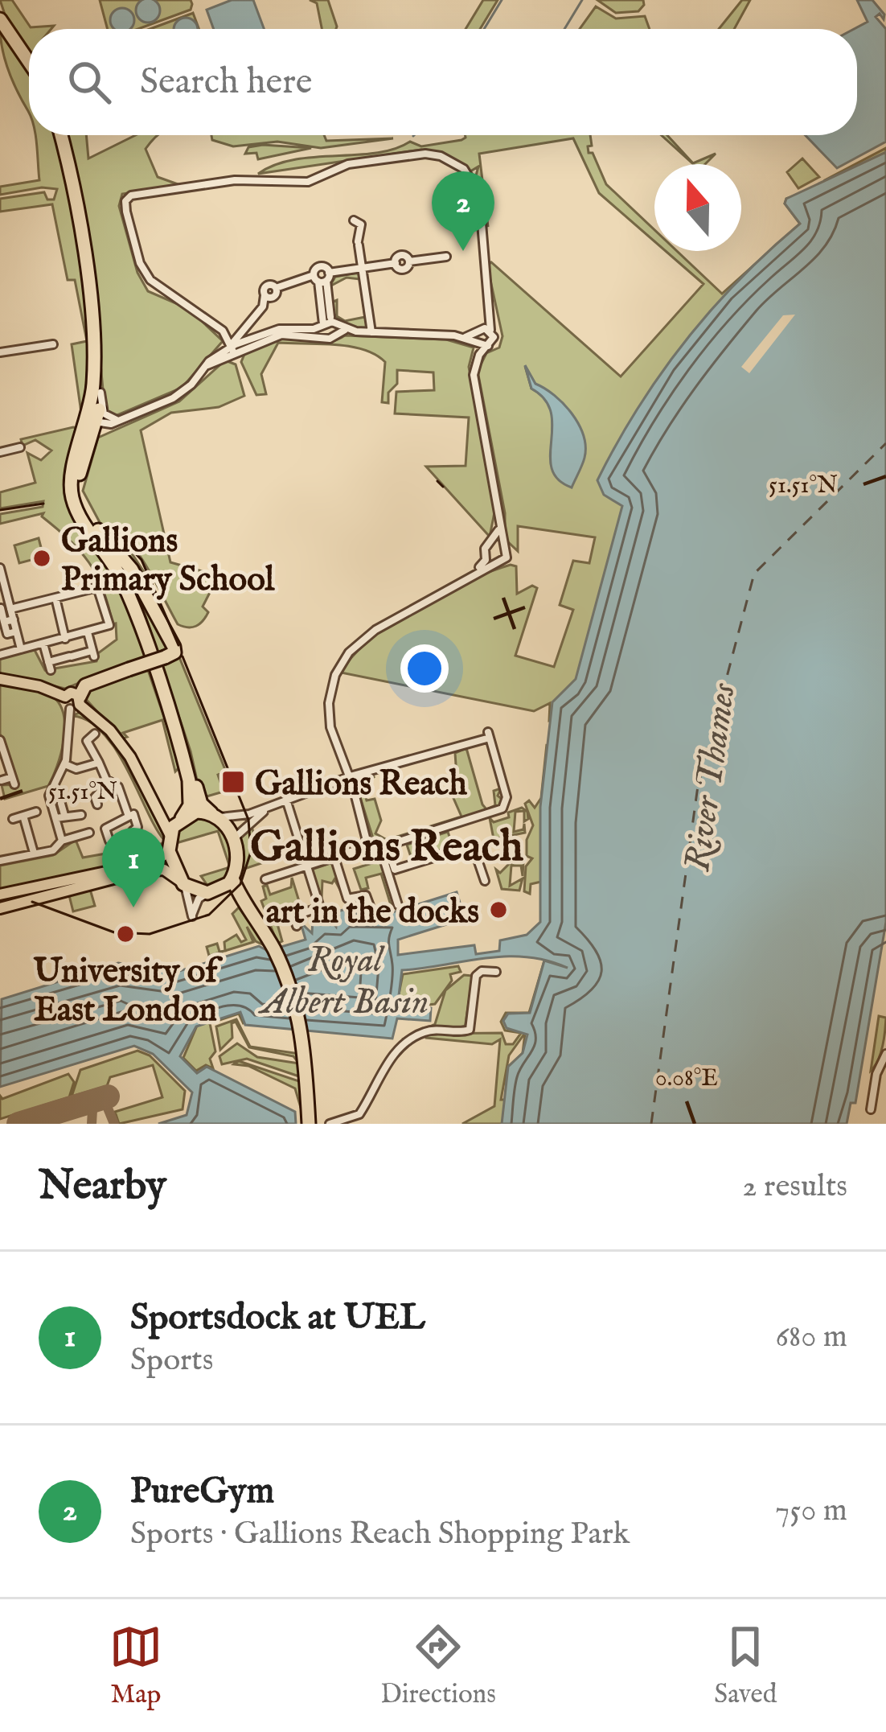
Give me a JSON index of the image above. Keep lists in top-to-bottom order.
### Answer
{
  "districts": ["Gallions Reach"],
  "water": ["River Thames", "Royal Albert Basin"],
  "places": {
    "other": ["Gallions Primary School", "art in the docks", "University of East London"],
    "transit": ["Gallions Reach"]
  },
  "north": "top",
  "page": {
    "search": "Search here",
    "pins": ["2", "1"],
    "heading": ["Nearby", "2 results"],
    "list": [
      {
        "mark": "1",
        "name": "Sportsdock at UEL",
        "note": "Sports",
        "value": "680 m"
      },
      {
        "mark": "2",
        "name": "PureGym",
        "note": "Sports · Gallions Reach Shopping Park",
        "value": "750 m"
      }
    ],
    "nav": ["Map", "Directions", "Saved"]
  },
  "coordinates": ["51.51°N", "0.08°E"]
}
